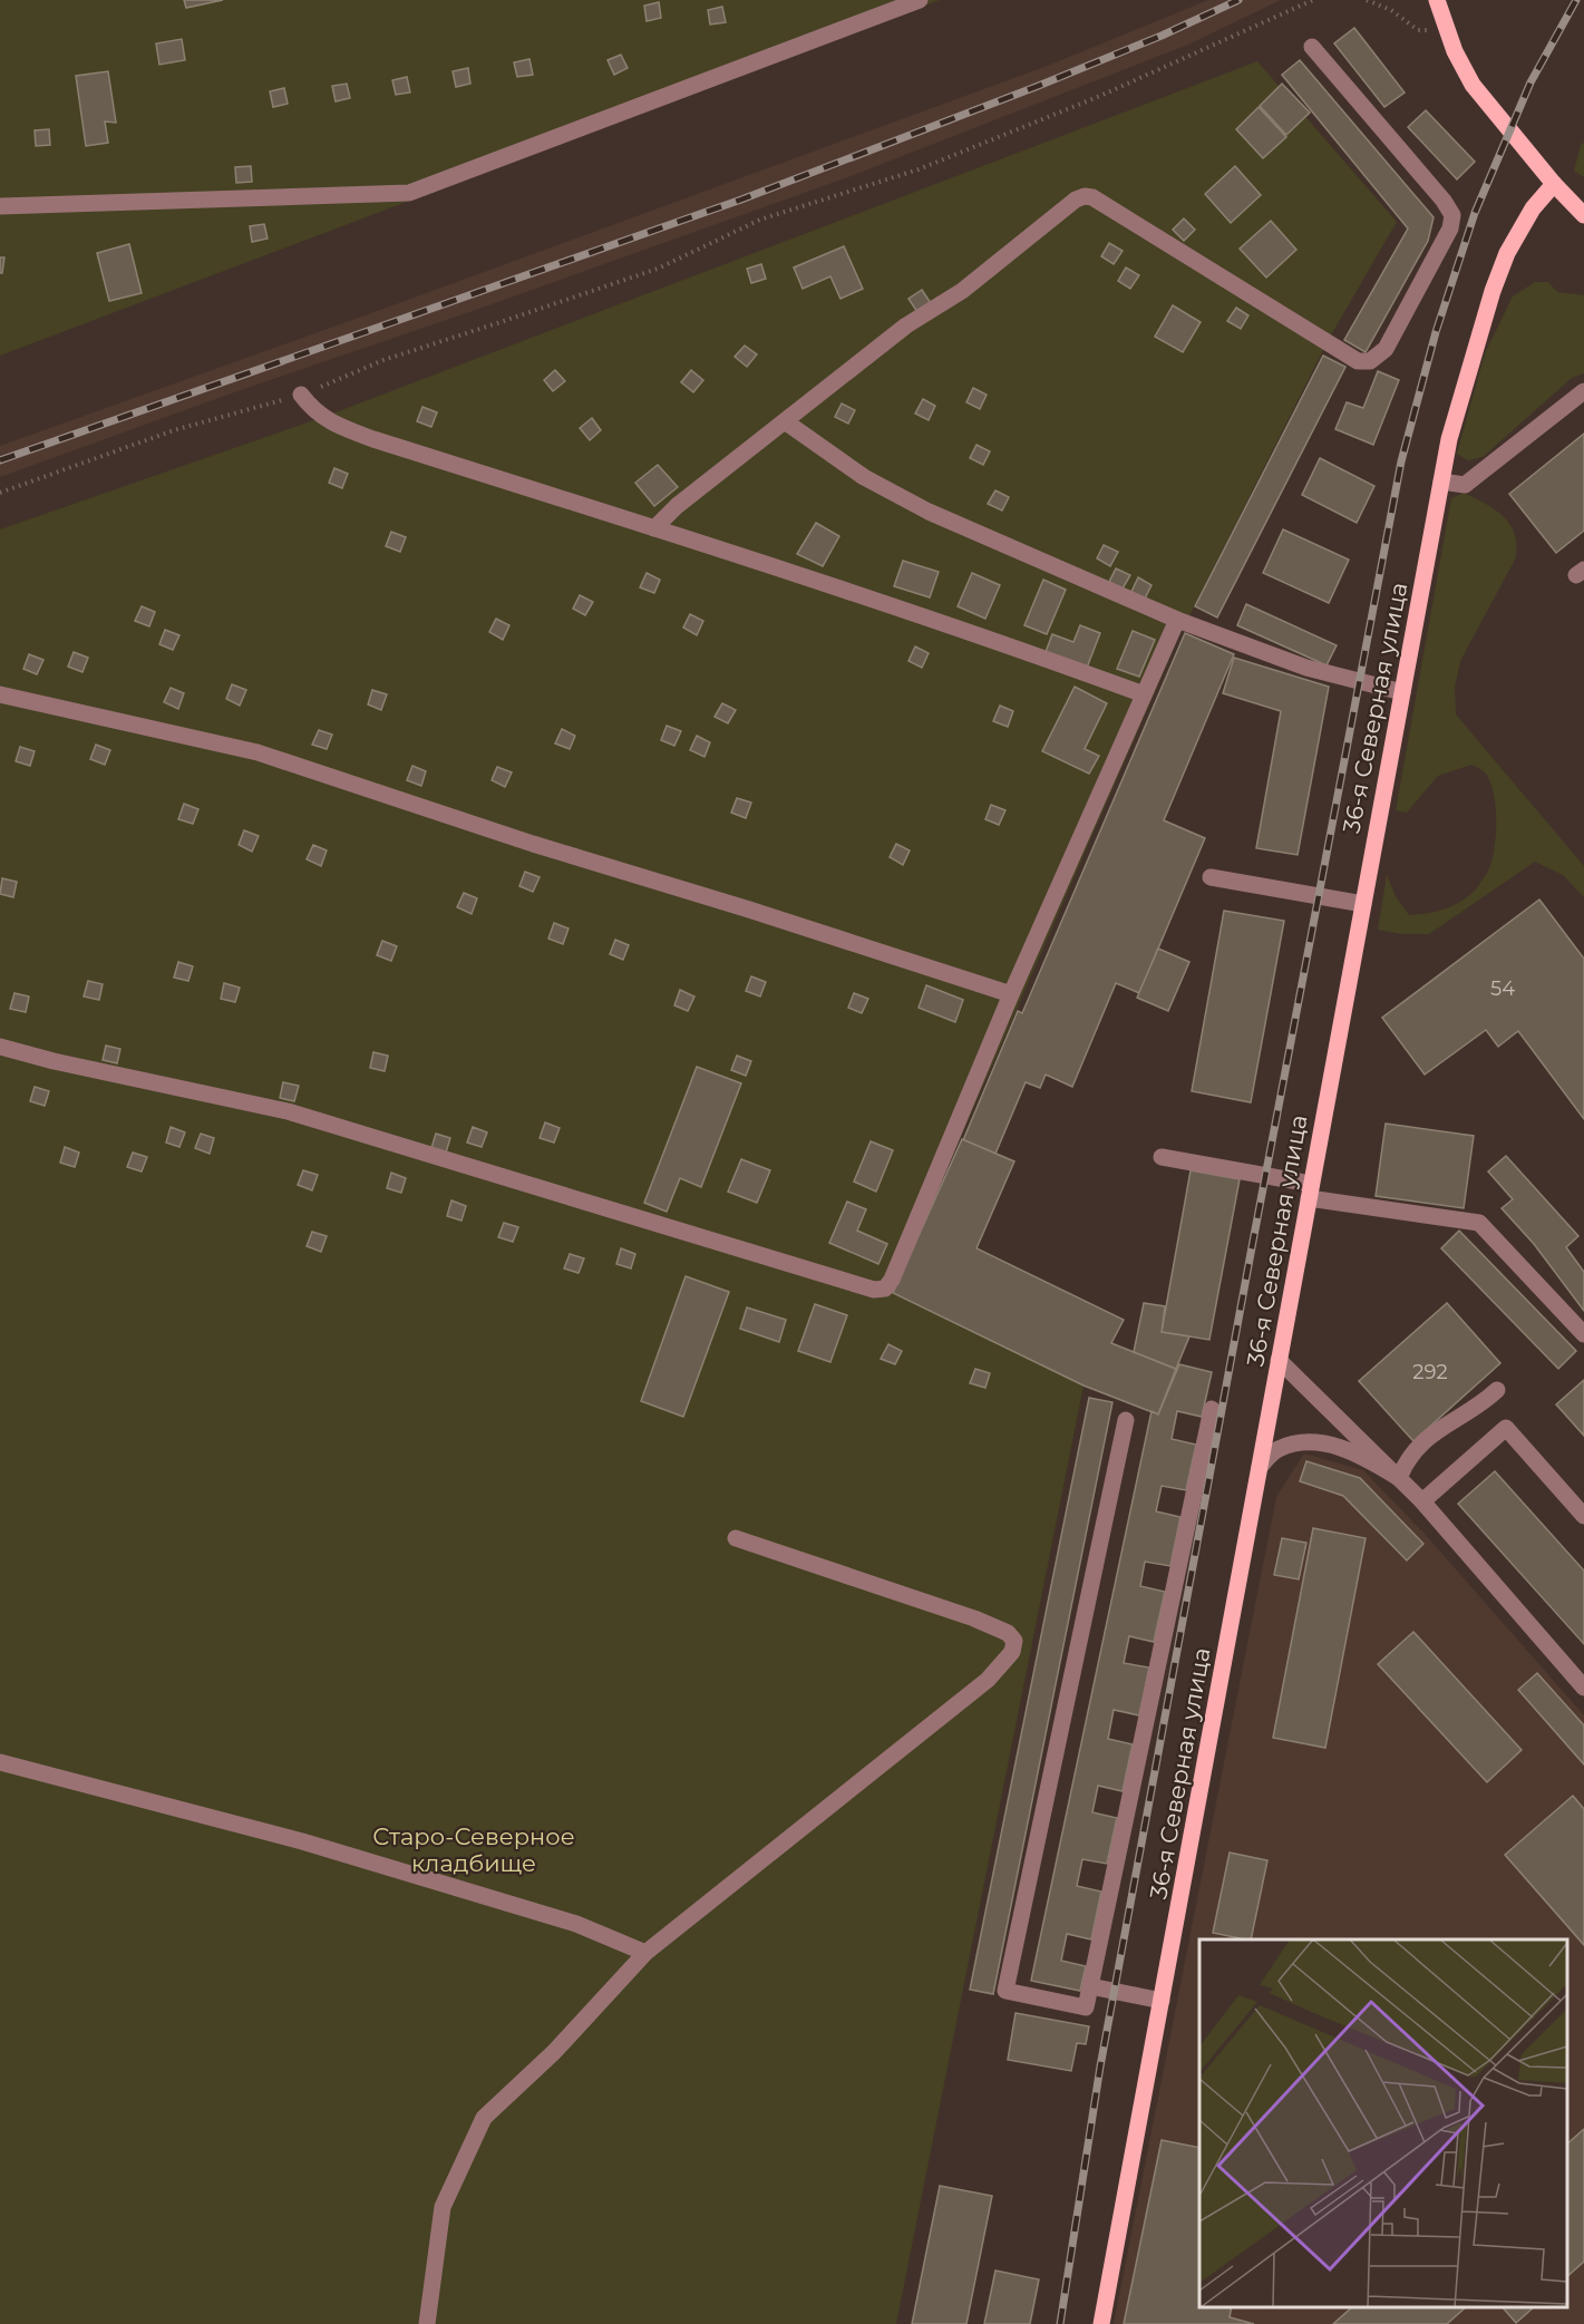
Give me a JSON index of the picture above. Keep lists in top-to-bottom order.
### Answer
{
  "streets": {
    "main road": ["36-я Северная улица"]
  },
  "parks": ["Старо-Северное кладбище"],
  "house_numbers": ["54", "292"]
}
